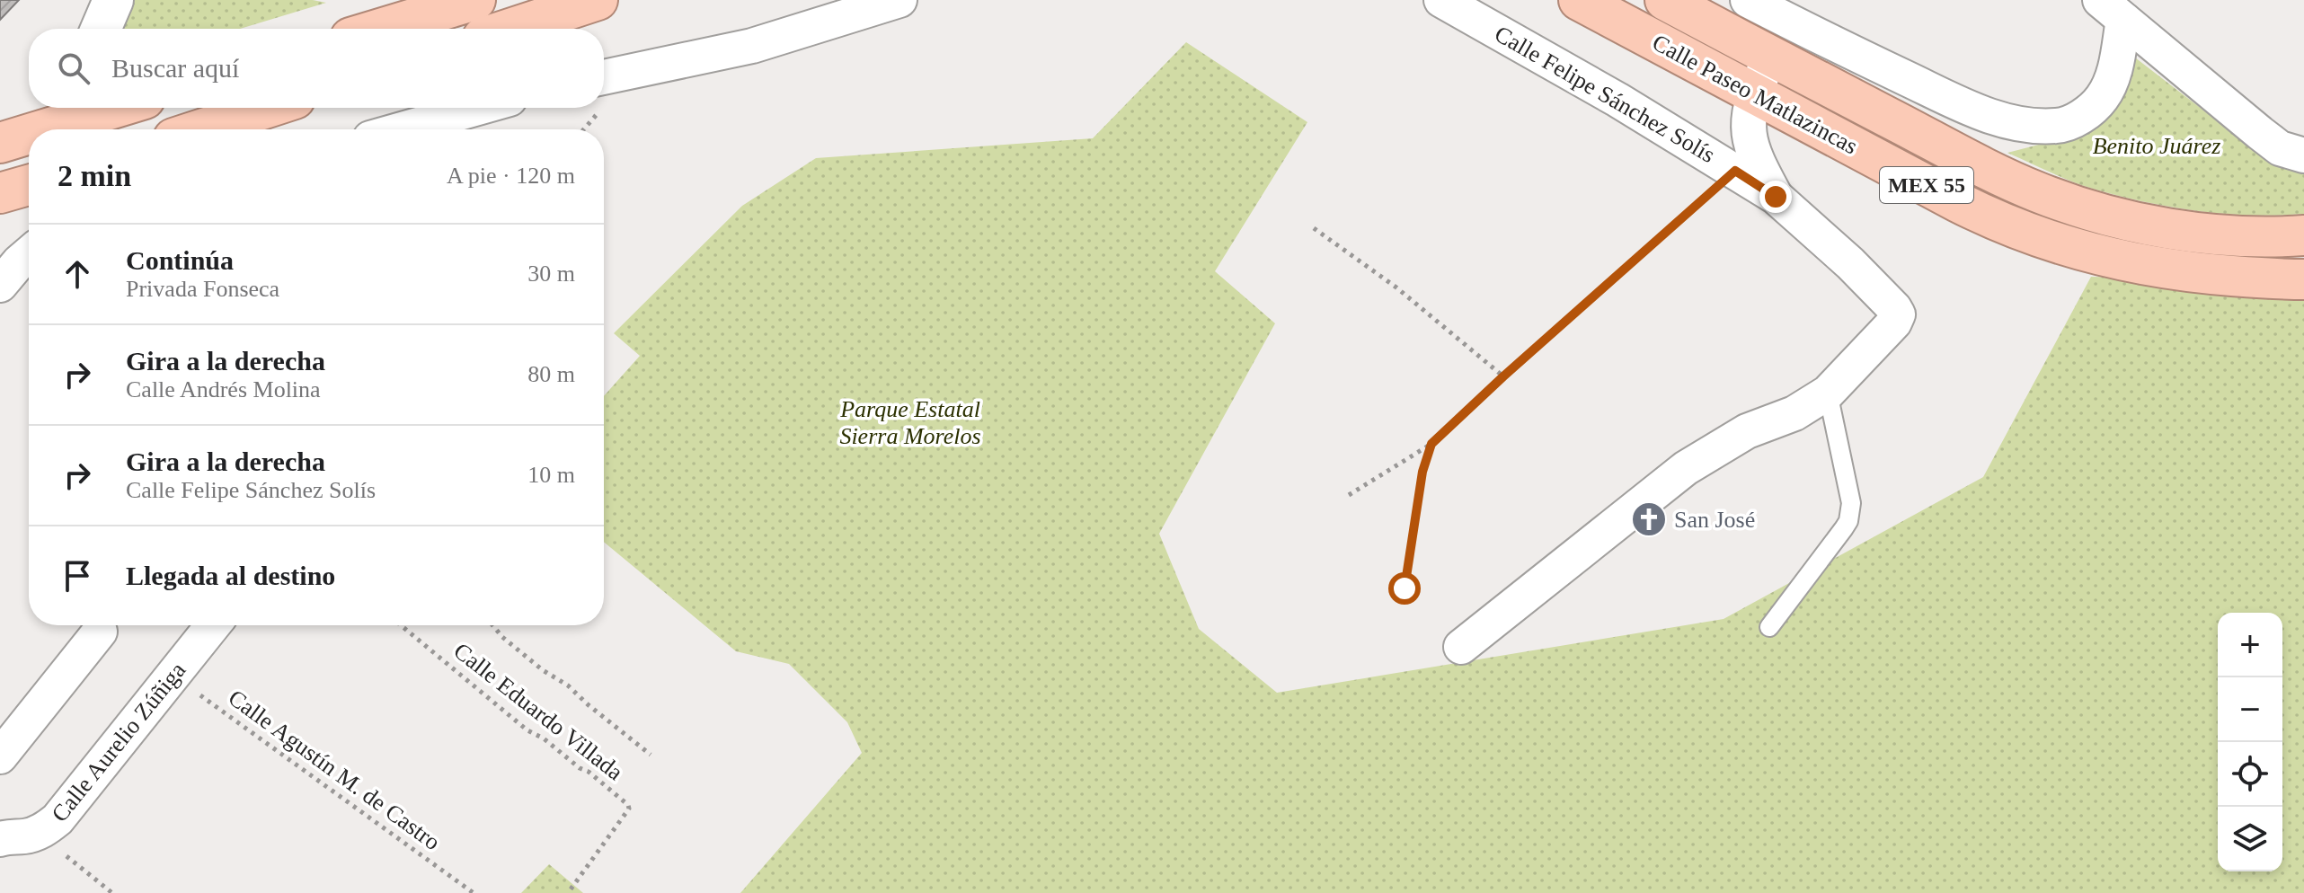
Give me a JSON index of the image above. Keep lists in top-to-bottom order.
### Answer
{
  "streets": {
    "highway": ["Calle Paseo Matlazincas", "MEX 55"],
    "street": ["Calle Felipe Sánchez Solís", "Calle Aurelio Zúñiga"],
    "path": ["Calle Eduardo Villada", "Calle Agustín M. de Castro"]
  },
  "crossings": [
    ["Calle Aurelio Zúñiga", "Calle Agustín M. de Castro"]
  ],
  "parks": ["Benito Juárez", "Parque Estatal Sierra Morelos"],
  "places": {
    "church": ["San José"]
  },
  "page": {
    "search": "Buscar aquí",
    "heading": ["2 min", "A pie · 120 m"],
    "list": [
      ["Continúa", "Privada Fonseca", "30 m"],
      ["Gira a la derecha", "Calle Andrés Molina", "80 m"],
      ["Gira a la derecha", "Calle Felipe Sánchez Solís", "10 m"],
      "Llegada al destino"
    ],
    "map_buttons": ["+", "−"]
  }
}
